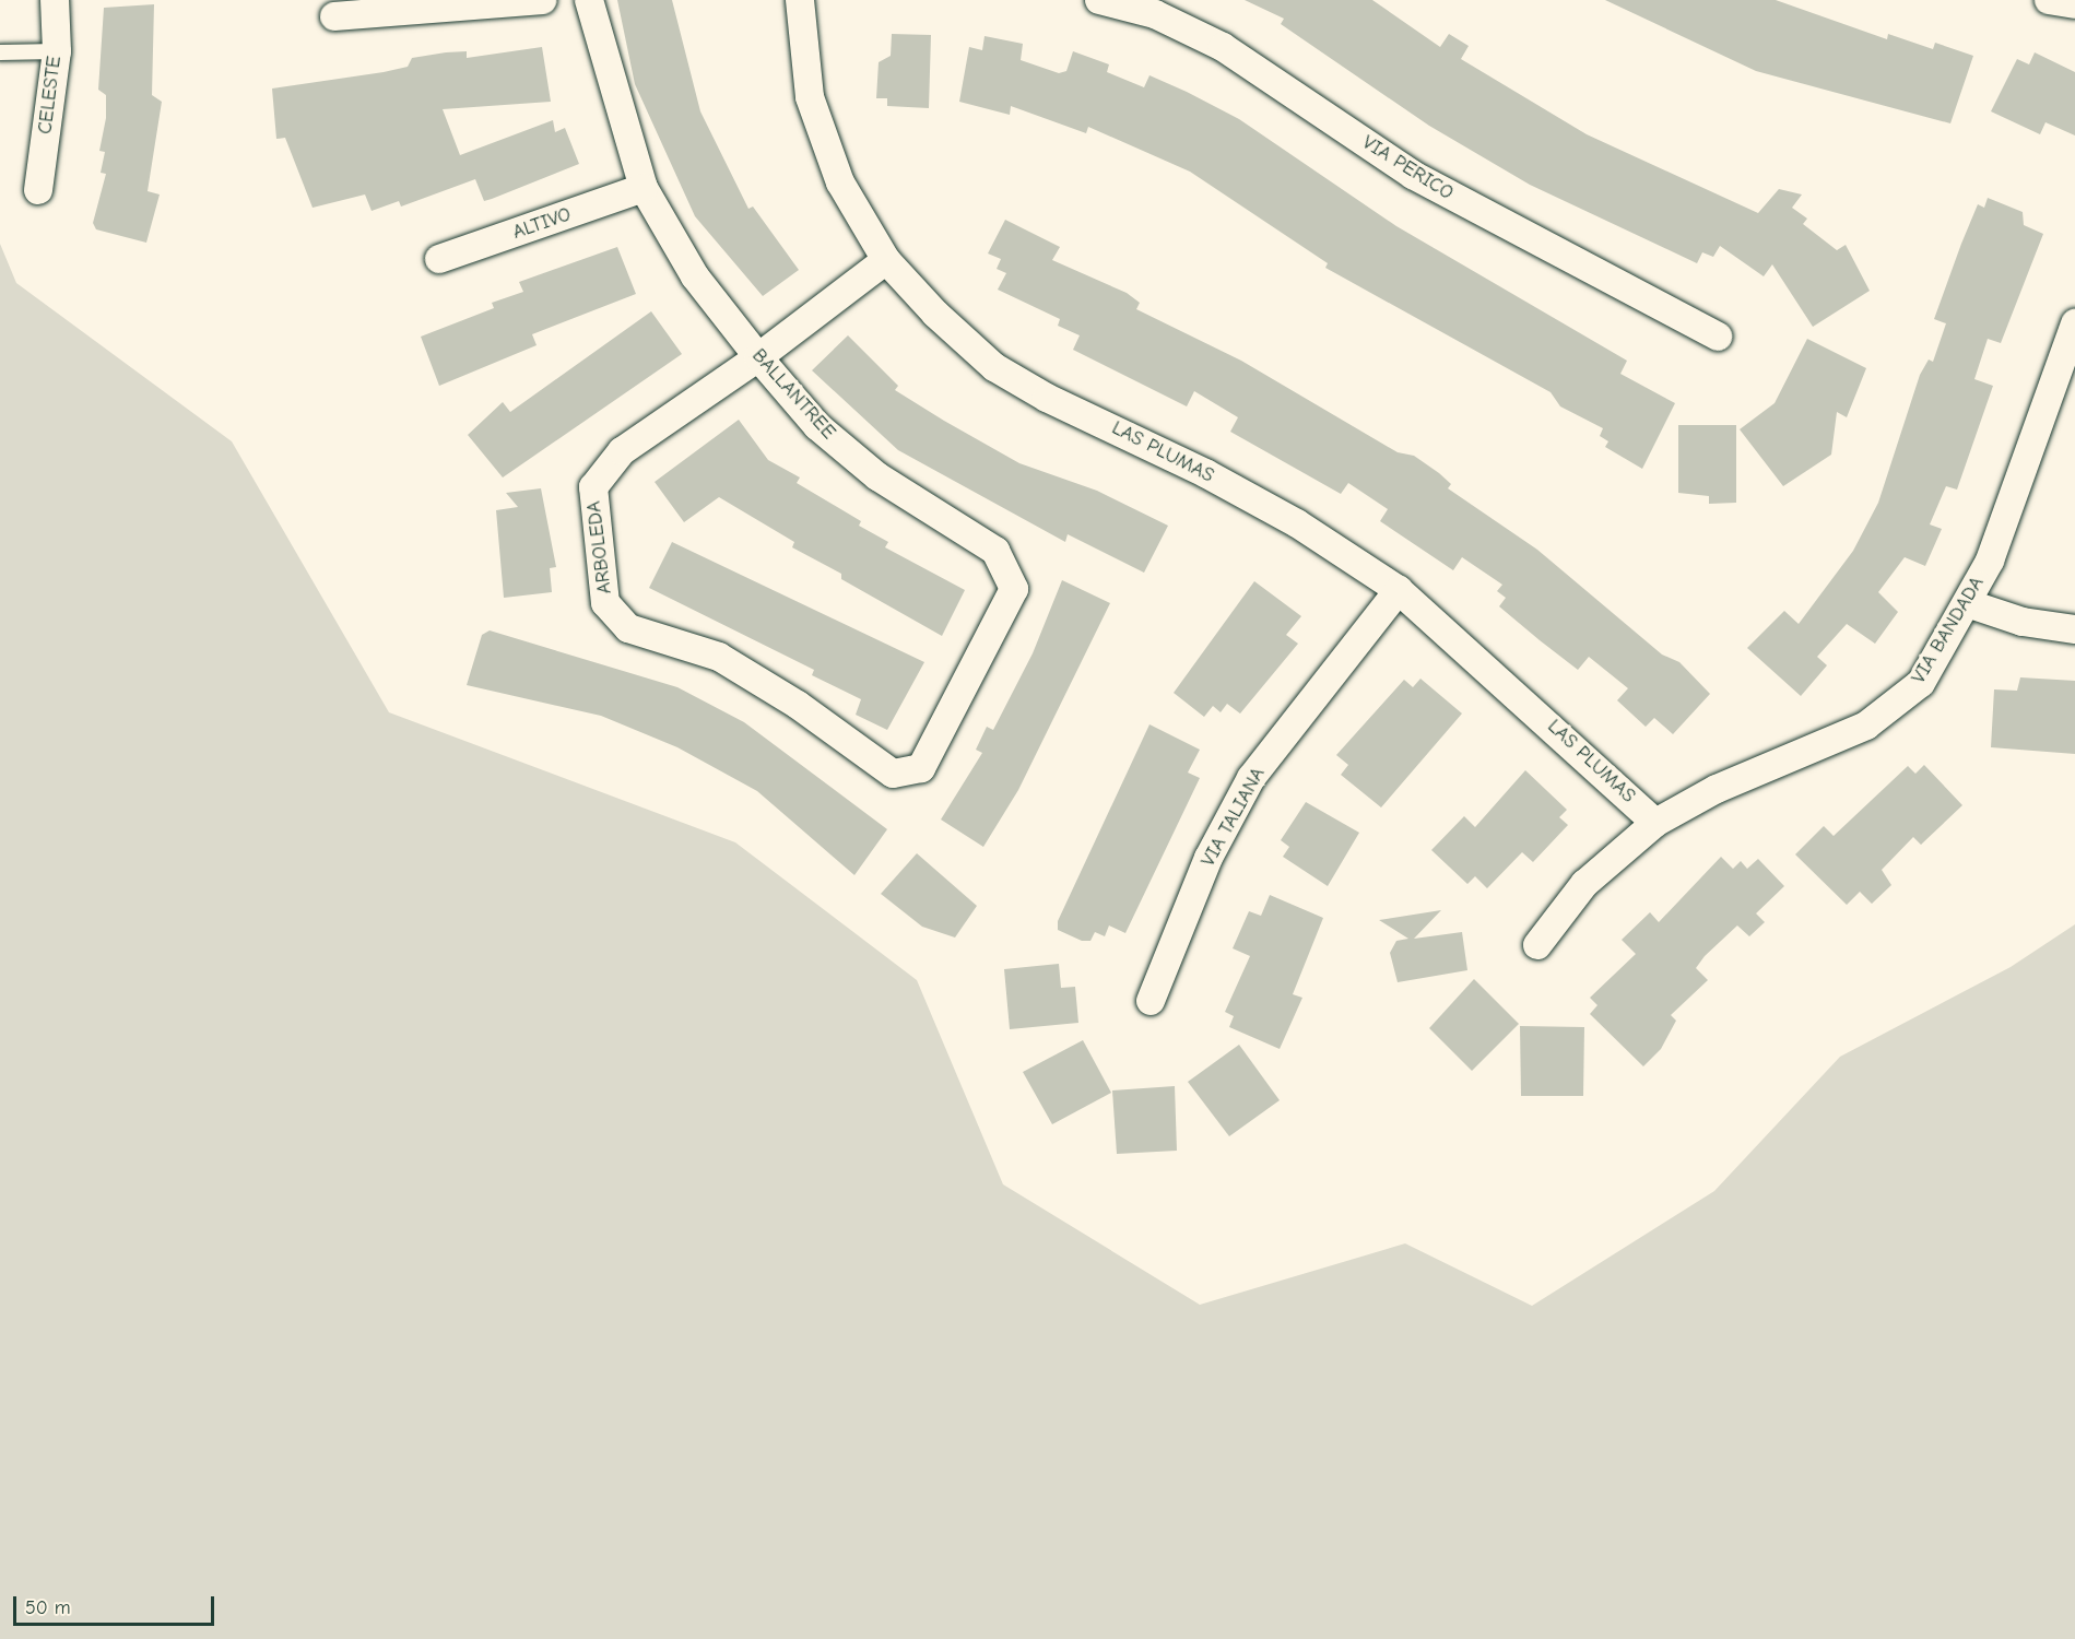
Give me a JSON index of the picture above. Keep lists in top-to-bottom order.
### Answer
{
  "streets": {
    "street": [
      "CELESTE",
      "VIA PERICO",
      "ALTIVO",
      "BALLANTREE",
      "LAS PLUMAS",
      "ARBOLEDA",
      "VIA BANDADA",
      "VIA TALIANA"
    ]
  },
  "crossings": [
    ["ALTIVO", "BALLANTREE"],
    ["BALLANTREE", "ARBOLEDA"],
    ["LAS PLUMAS", "ARBOLEDA"],
    ["LAS PLUMAS", "VIA BANDADA"],
    ["LAS PLUMAS", "VIA TALIANA"]
  ],
  "scale_bar": "50 m"
}
